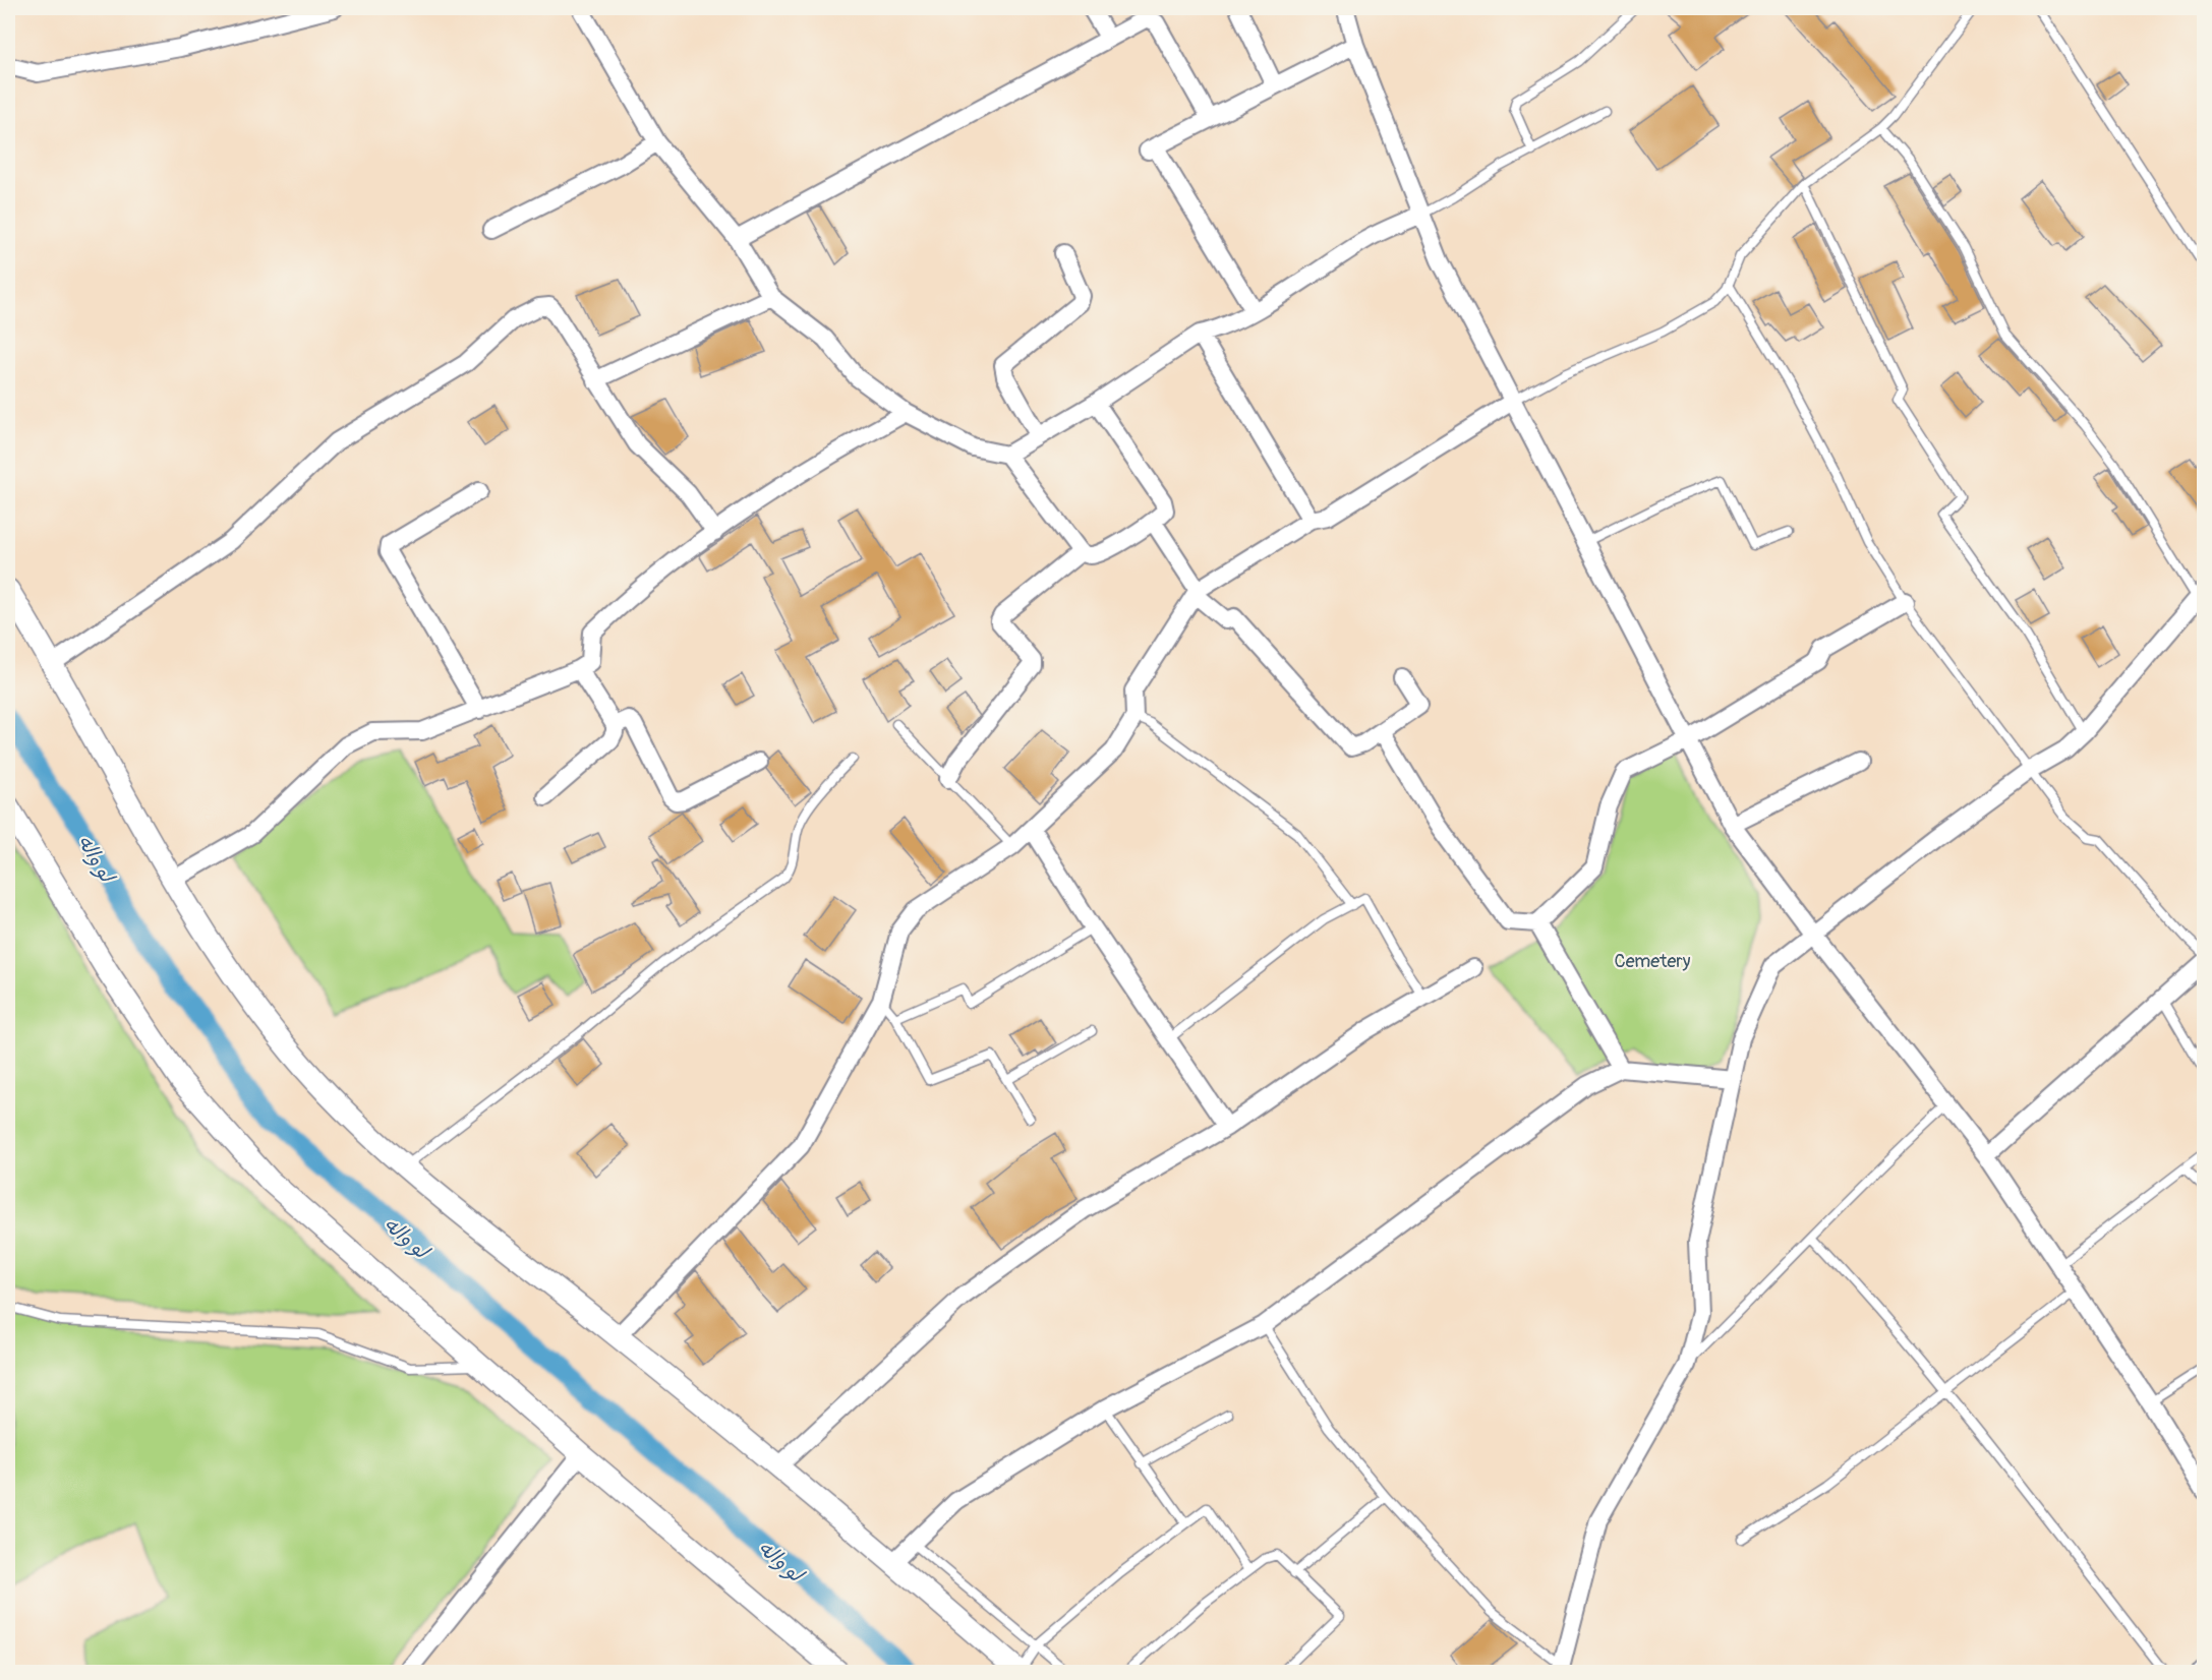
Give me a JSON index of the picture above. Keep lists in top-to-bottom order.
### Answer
{
  "water": ["لو واله"],
  "parks": ["Cemetery"]
}
